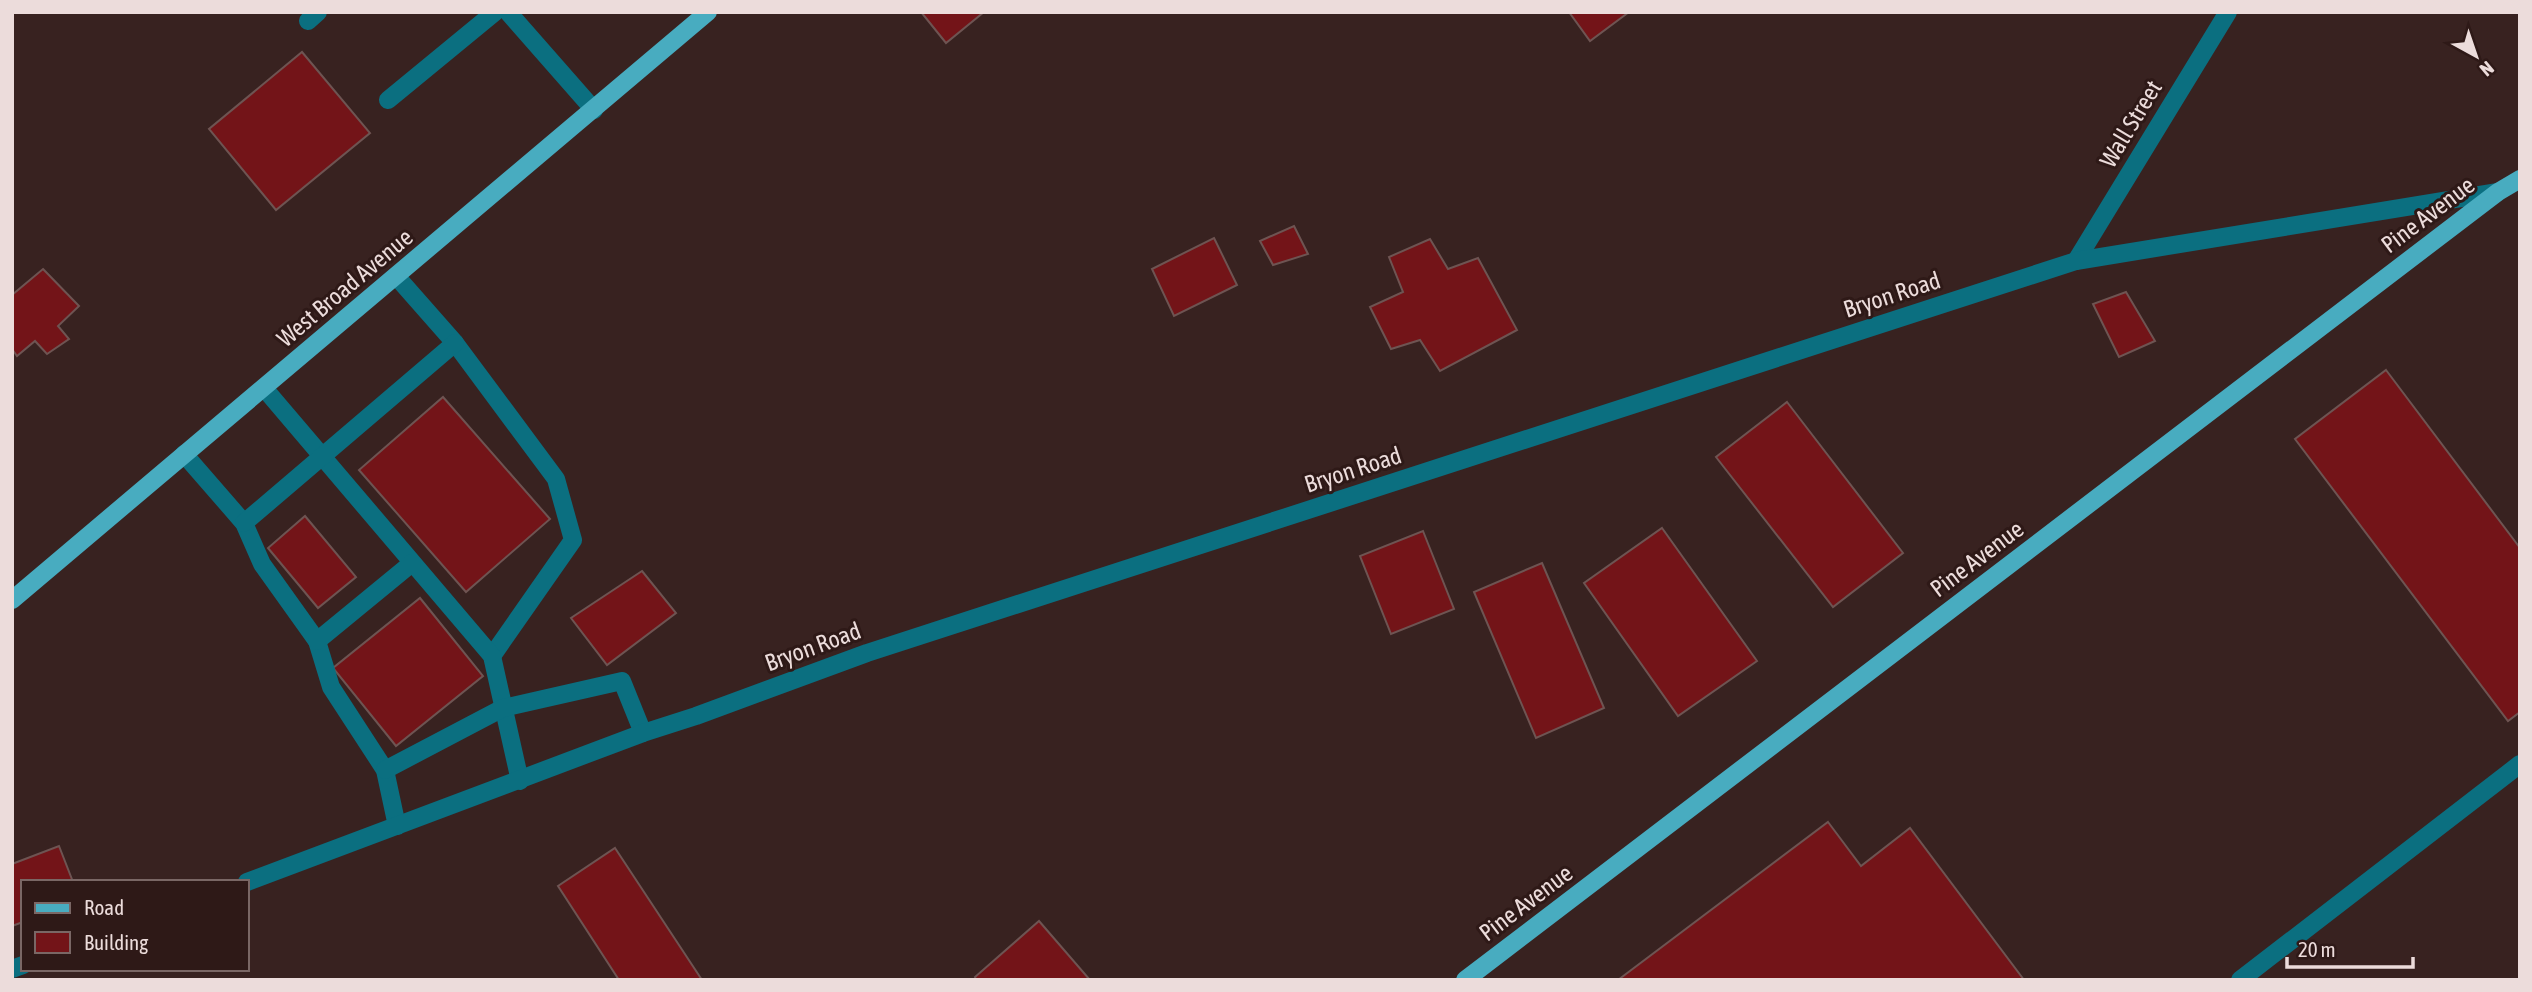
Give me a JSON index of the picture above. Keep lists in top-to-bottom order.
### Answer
{
  "streets": {
    "main road": ["Pine Avenue", "West Broad Avenue"],
    "street": ["Wall Street", "Bryon Road"]
  },
  "crossings": [
    ["Wall Street", "Bryon Road"],
    ["Pine Avenue", "Bryon Road"]
  ],
  "legend": ["Road", "Building"],
  "scale_bar": "20 m",
  "north": "bottom right"
}
